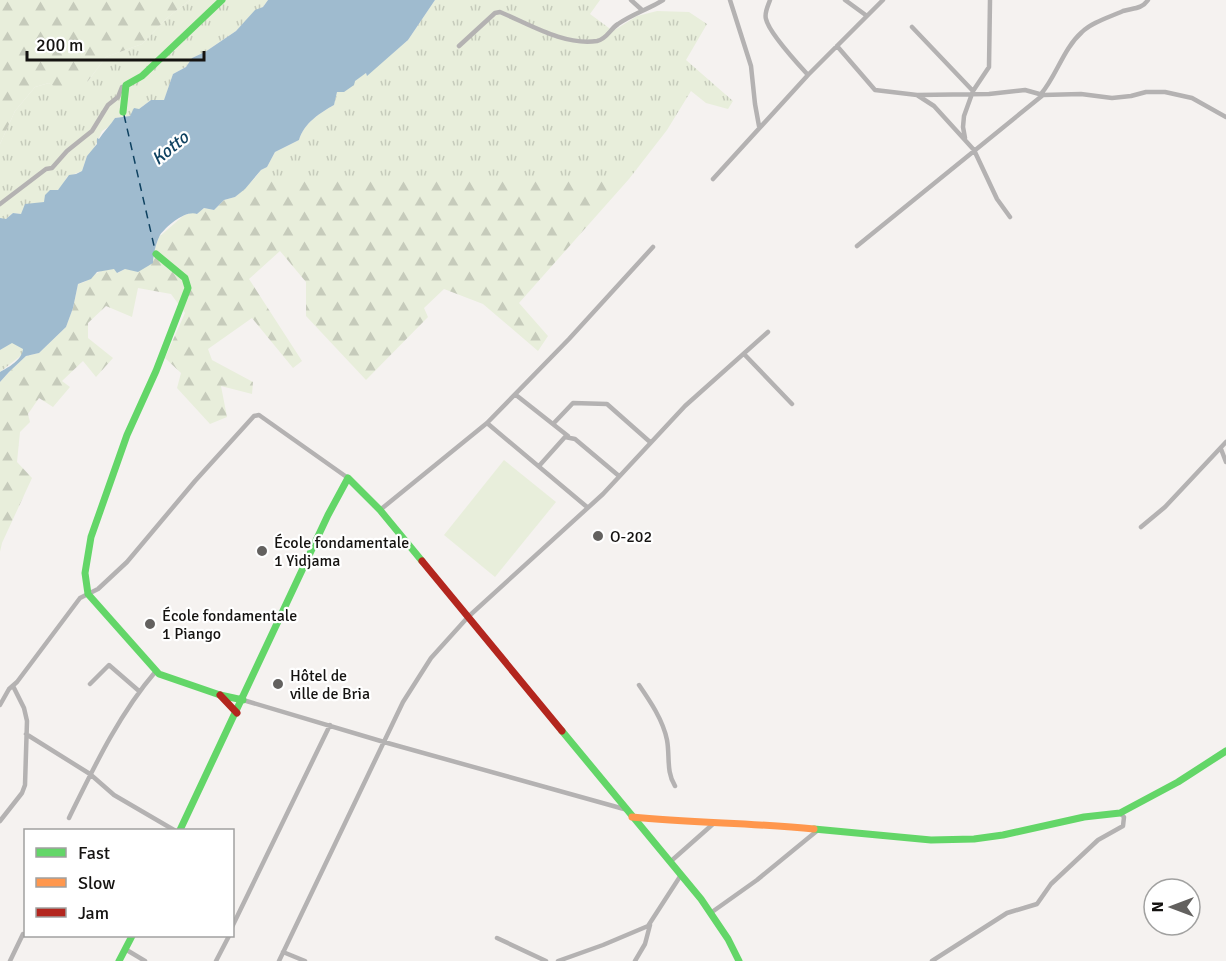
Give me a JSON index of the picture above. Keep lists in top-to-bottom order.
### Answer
{
  "water": ["Kotto"],
  "places": [
    "O-202",
    "École fondamentale 1 Yidjama",
    "École fondamentale 1 Piango",
    "Hôtel de ville de Bria"
  ],
  "legend": ["Fast", "Slow", "Jam"],
  "scale_bar": "200 m",
  "north": "left"
}
